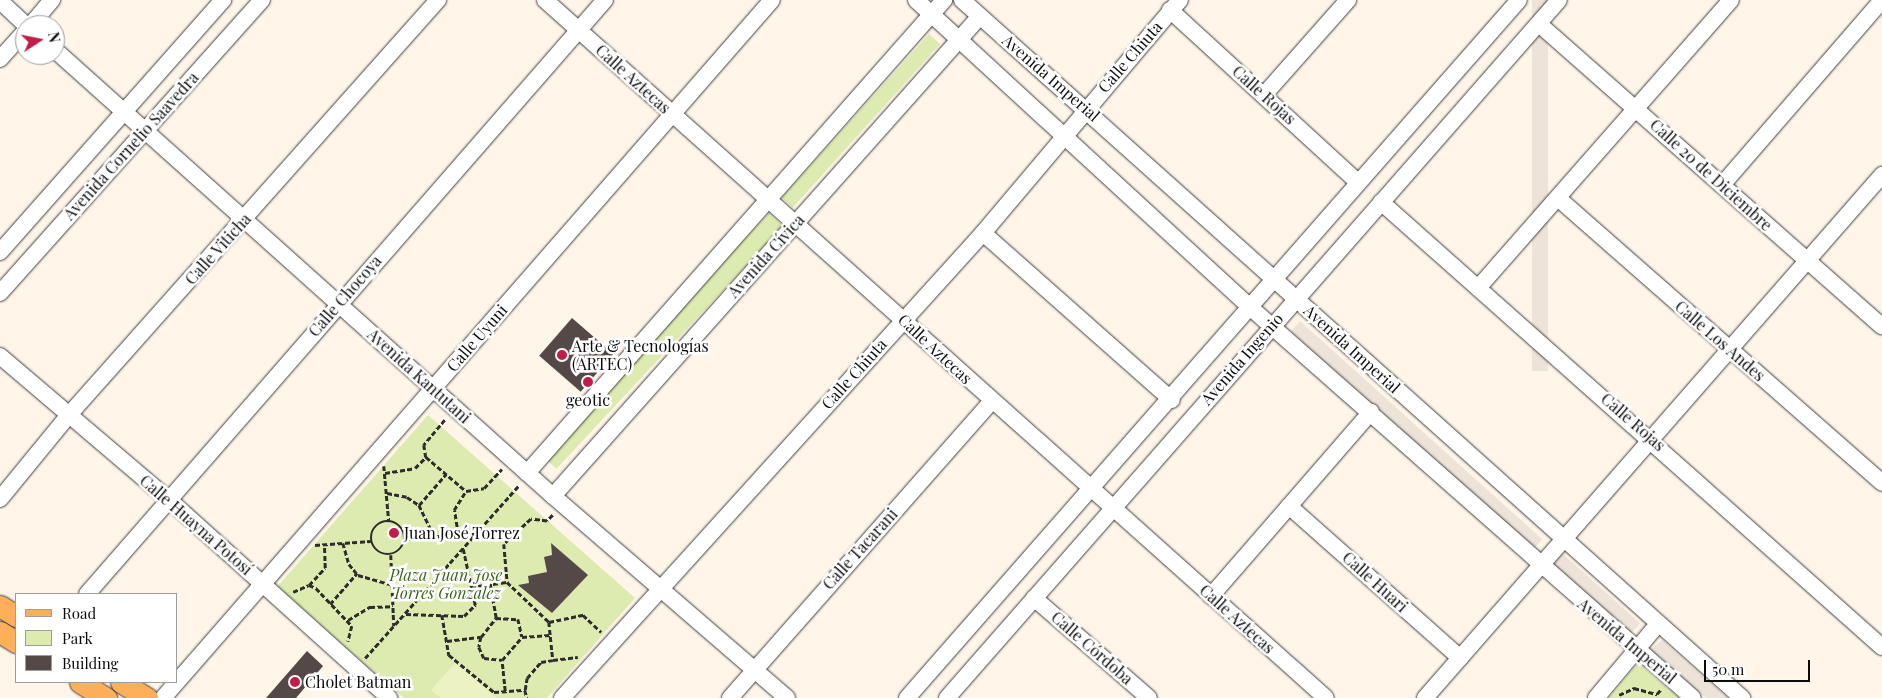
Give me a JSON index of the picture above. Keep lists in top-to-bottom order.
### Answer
{
  "streets": {
    "street": [
      "Calle Chiuta",
      "Avenida Imperial",
      "Calle Aztecas",
      "Calle Rojas",
      "Avenida Cornelio Saavedra",
      "Calle 20 de Diciembre",
      "Calle Viticha",
      "Avenida Cívica",
      "Calle Chocoya",
      "Calle Uyuni",
      "Calle Los Andes",
      "Avenida Ingenio",
      "Avenida Kantutani",
      "Calle Huayna Potosí",
      "Calle Tacarani",
      "Calle Huari",
      "Calle Córdoba"
    ]
  },
  "crossings": [
    ["Calle Chiuta", "Avenida Imperial"],
    ["Calle Chiuta", "Calle Aztecas"],
    ["Calle Chiuta", "Calle Rojas"],
    ["Calle Chiuta", "Avenida Kantutani"],
    ["Avenida Imperial", "Avenida Cívica"],
    ["Avenida Imperial", "Avenida Ingenio"],
    ["Calle Aztecas", "Avenida Cívica"],
    ["Calle Aztecas", "Calle Chocoya"],
    ["Calle Aztecas", "Calle Uyuni"],
    ["Calle Aztecas", "Avenida Ingenio"],
    ["Calle Aztecas", "Calle Tacarani"],
    ["Calle Rojas", "Avenida Ingenio"],
    ["Avenida Cornelio Saavedra", "Avenida Kantutani"],
    ["Calle 20 de Diciembre", "Avenida Ingenio"],
    ["Calle Viticha", "Avenida Kantutani"],
    ["Calle Viticha", "Calle Huayna Potosí"],
    ["Avenida Cívica", "Avenida Kantutani"],
    ["Calle Chocoya", "Avenida Kantutani"],
    ["Calle Chocoya", "Calle Huayna Potosí"],
    ["Calle Uyuni", "Avenida Kantutani"],
    ["Calle Uyuni", "Calle Huayna Potosí"],
    ["Avenida Ingenio", "Calle Córdoba"],
    ["Avenida Kantutani", "Calle Tacarani"]
  ],
  "parks": ["Plaza Juan Jose Torres Gonzalez"],
  "places": [
    "Arte & Tecnologías (ARTEC)",
    "ge0tic",
    "Juan José Torrez",
    "Cholet Batman"
  ],
  "legend": ["Road", "Park", "Building"],
  "scale_bar": "50 m",
  "north": "right"
}
